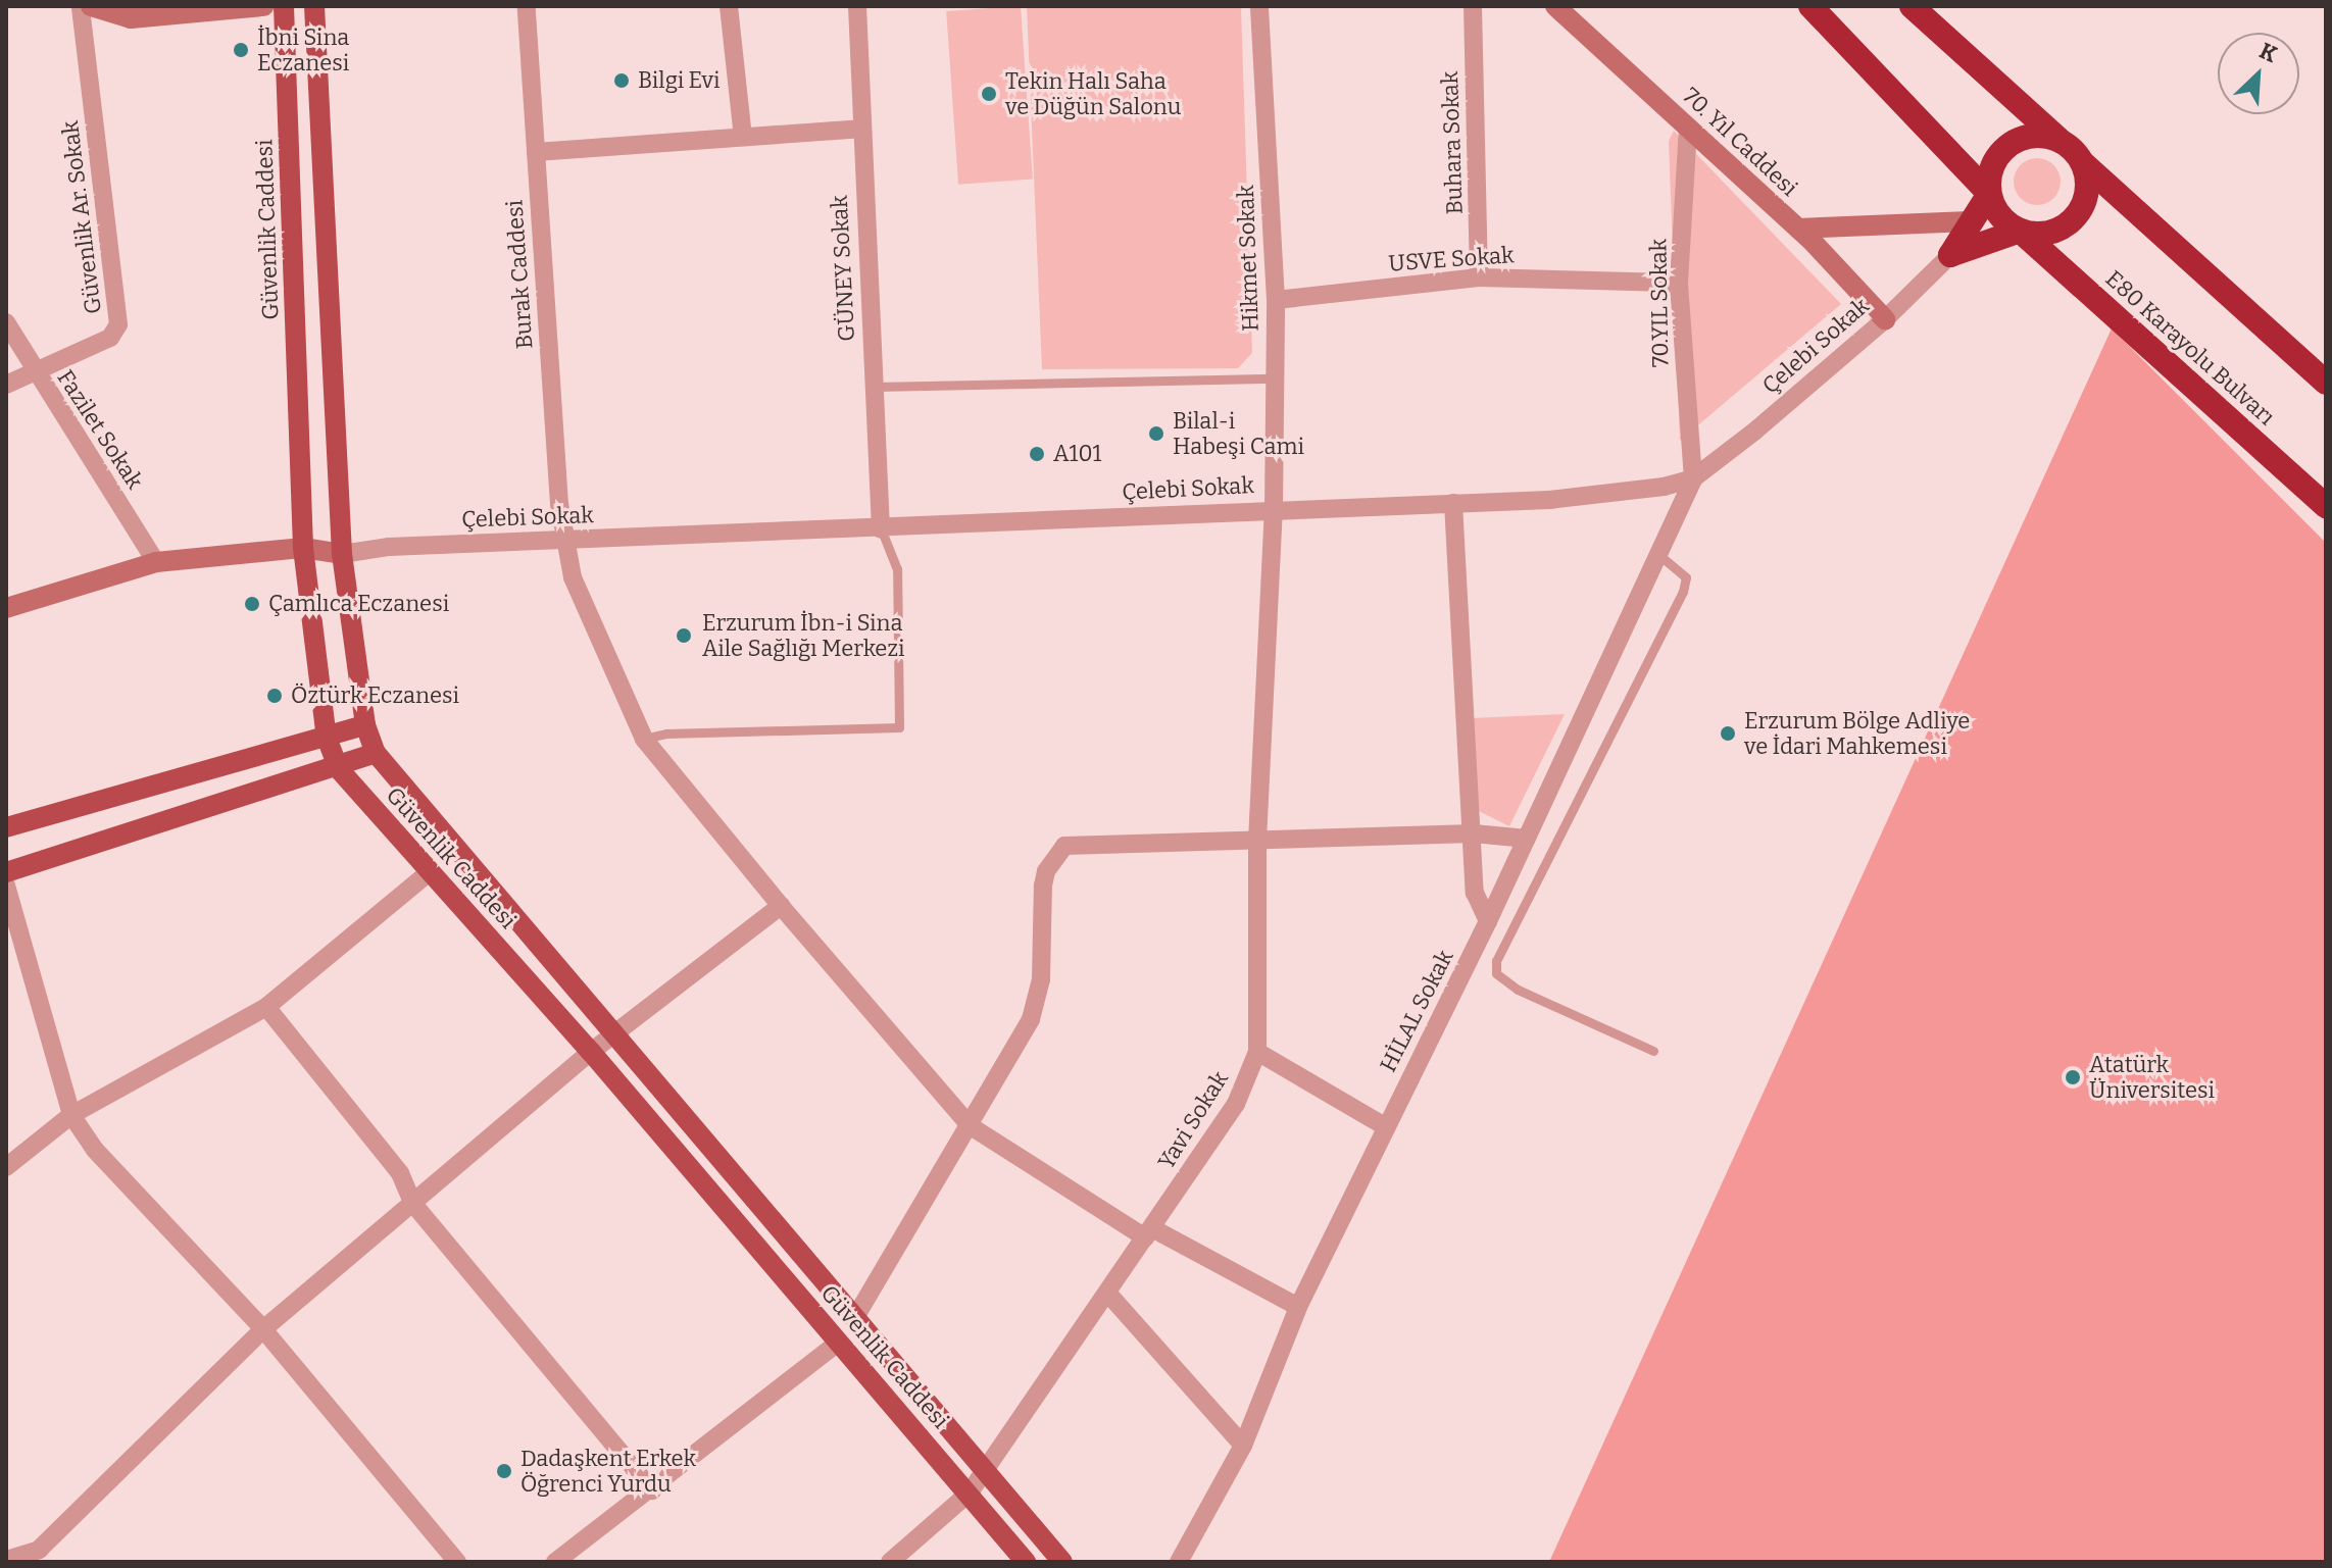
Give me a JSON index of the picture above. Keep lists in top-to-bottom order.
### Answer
{
  "streets": {
    "highway": ["E80 Karayolu Bulvarı"],
    "main road": ["Güvenlik Caddesi"],
    "street": [
      "70. Yıl Caddesi",
      "Buhara Sokak",
      "Güvenlik Ar. Sokak",
      "Hikmet Sokak",
      "USVE Sokak",
      "GÜNEY Sokak",
      "Burak Caddesi",
      "70.YIL Sokak",
      "Çelebi Sokak",
      "Fazilet Sokak",
      "HİLAL Sokak",
      "Yavi Sokak"
    ]
  },
  "crossings": [
    ["70. Yıl Caddesi", "70.YIL Sokak"],
    ["70. Yıl Caddesi", "Çelebi Sokak"],
    ["Buhara Sokak", "USVE Sokak"],
    ["Güvenlik Ar. Sokak", "Fazilet Sokak"],
    ["Güvenlik Caddesi", "Çelebi Sokak"],
    ["Güvenlik Caddesi", "Yavi Sokak"],
    ["Hikmet Sokak", "USVE Sokak"],
    ["Hikmet Sokak", "Çelebi Sokak"],
    ["Hikmet Sokak", "Yavi Sokak"],
    ["USVE Sokak", "70.YIL Sokak"],
    ["GÜNEY Sokak", "Çelebi Sokak"],
    ["Burak Caddesi", "Çelebi Sokak"],
    ["Burak Caddesi", "HİLAL Sokak"],
    ["Burak Caddesi", "Yavi Sokak"],
    ["70.YIL Sokak", "Çelebi Sokak"],
    ["70.YIL Sokak", "HİLAL Sokak"],
    ["Çelebi Sokak", "HİLAL Sokak"],
    ["Çelebi Sokak", "Yavi Sokak"]
  ],
  "places": [
    "İbni Sina Eczanesi",
    "Bilgi Evi",
    "Tekin Halı Saha ve Düğün Salonu",
    "Bilal-i Habeşi Cami",
    "A101",
    "Çamlıca Eczanesi",
    "Erzurum İbn-i Sina Aile Sağlığı Merkezi",
    "Öztürk Eczanesi",
    "Erzurum Bölge Adliye ve İdari Mahkemesi",
    "Atatürk Üniversitesi",
    "Dadaşkent Erkek Öğrenci Yurdu"
  ],
  "north": "top right"
}
